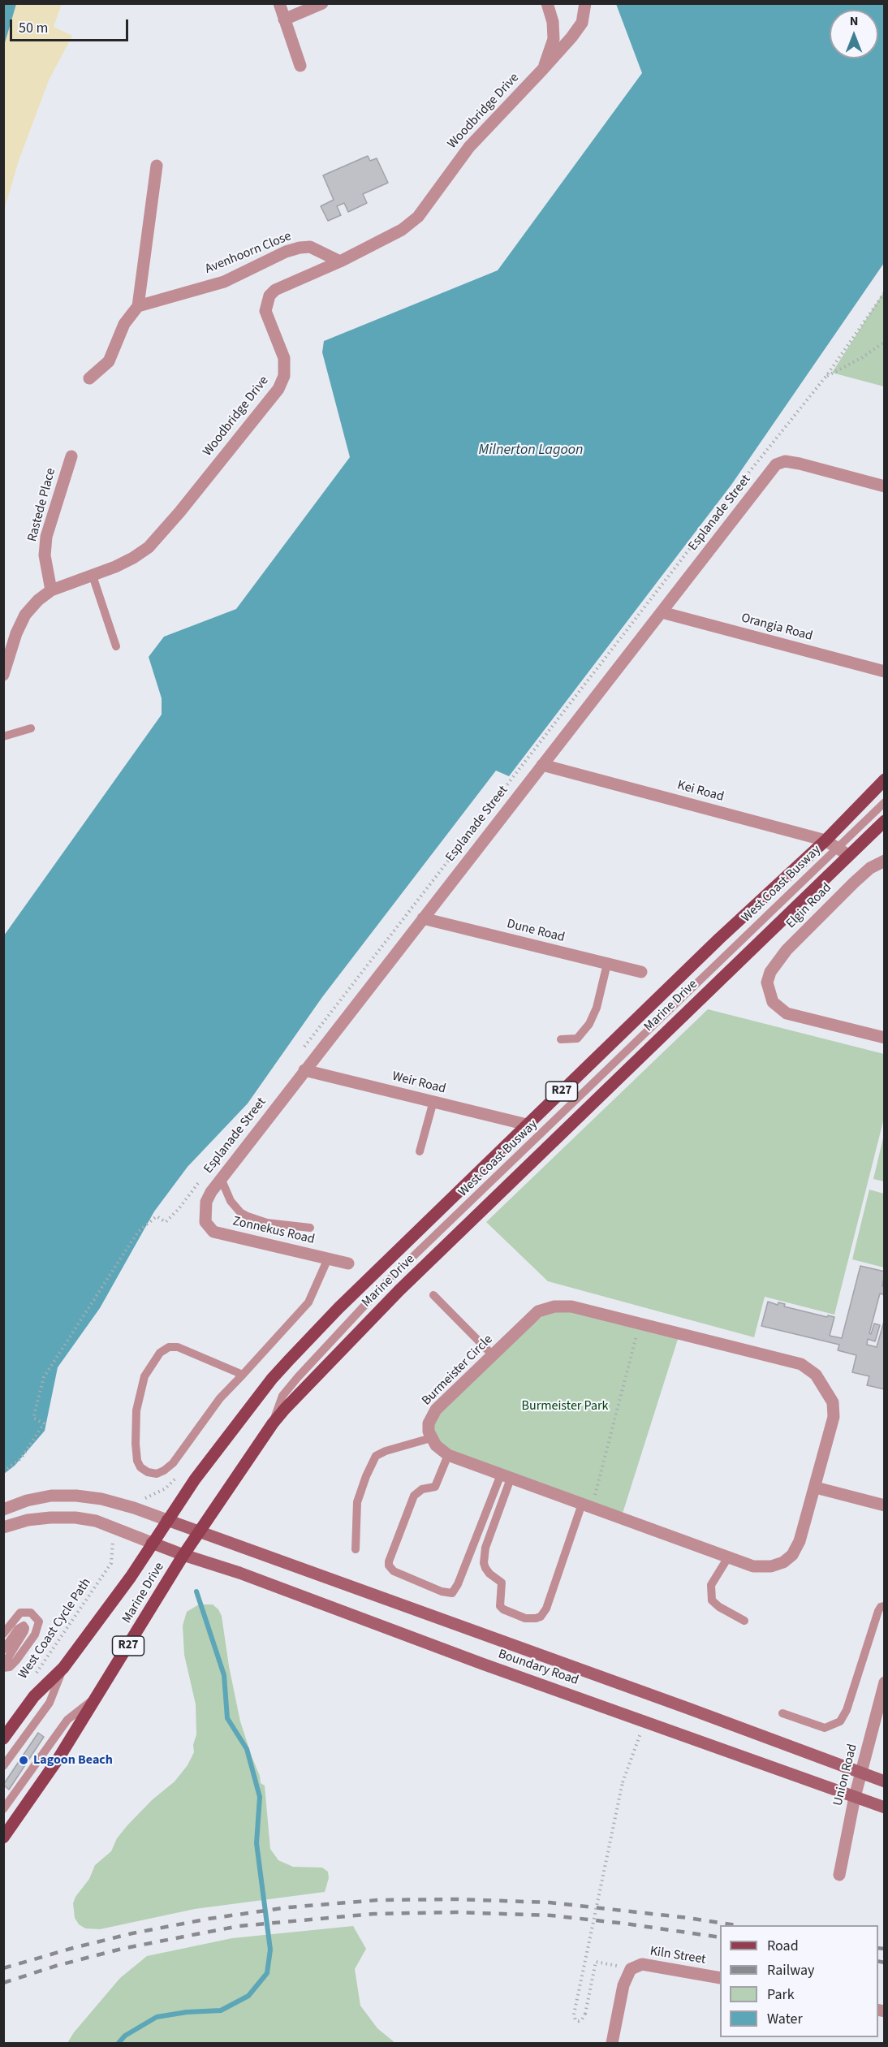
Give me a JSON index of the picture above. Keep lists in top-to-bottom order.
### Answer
{
  "streets": {
    "main road": ["Marine Drive", "R27", "Boundary Road"],
    "street": [
      "Woodbridge Drive",
      "Avenhoorn Close",
      "Rastede Place",
      "Esplanade Street",
      "Orangia Road",
      "Kei Road",
      "Elgin Road",
      "Dune Road",
      "Weir Road",
      "Zonnekus Road",
      "Burmeister Circle",
      "Union Road",
      "Kiln Street"
    ],
    "lane": ["West Coast Busway"],
    "path": ["West Coast Cycle Path"]
  },
  "crossings": [
    ["Woodbridge Drive", "Avenhoorn Close"],
    ["Woodbridge Drive", "Rastede Place"],
    ["Esplanade Street", "Orangia Road"],
    ["Esplanade Street", "Kei Road"],
    ["Esplanade Street", "Dune Road"],
    ["Esplanade Street", "Weir Road"],
    ["Esplanade Street", "Zonnekus Road"],
    ["Kei Road", "West Coast Busway"],
    ["Kei Road", "Marine Drive"],
    ["West Coast Busway", "Marine Drive"],
    ["Marine Drive", "Weir Road"],
    ["Marine Drive", "Boundary Road"],
    ["Boundary Road", "Union Road"]
  ],
  "water": ["Milnerton Lagoon"],
  "parks": ["Burmeister Park"],
  "places": ["Lagoon Beach"],
  "legend": [
    "Road",
    "Railway",
    "Park",
    "Water"
  ],
  "scale_bar": "50 m",
  "north": "top"
}
